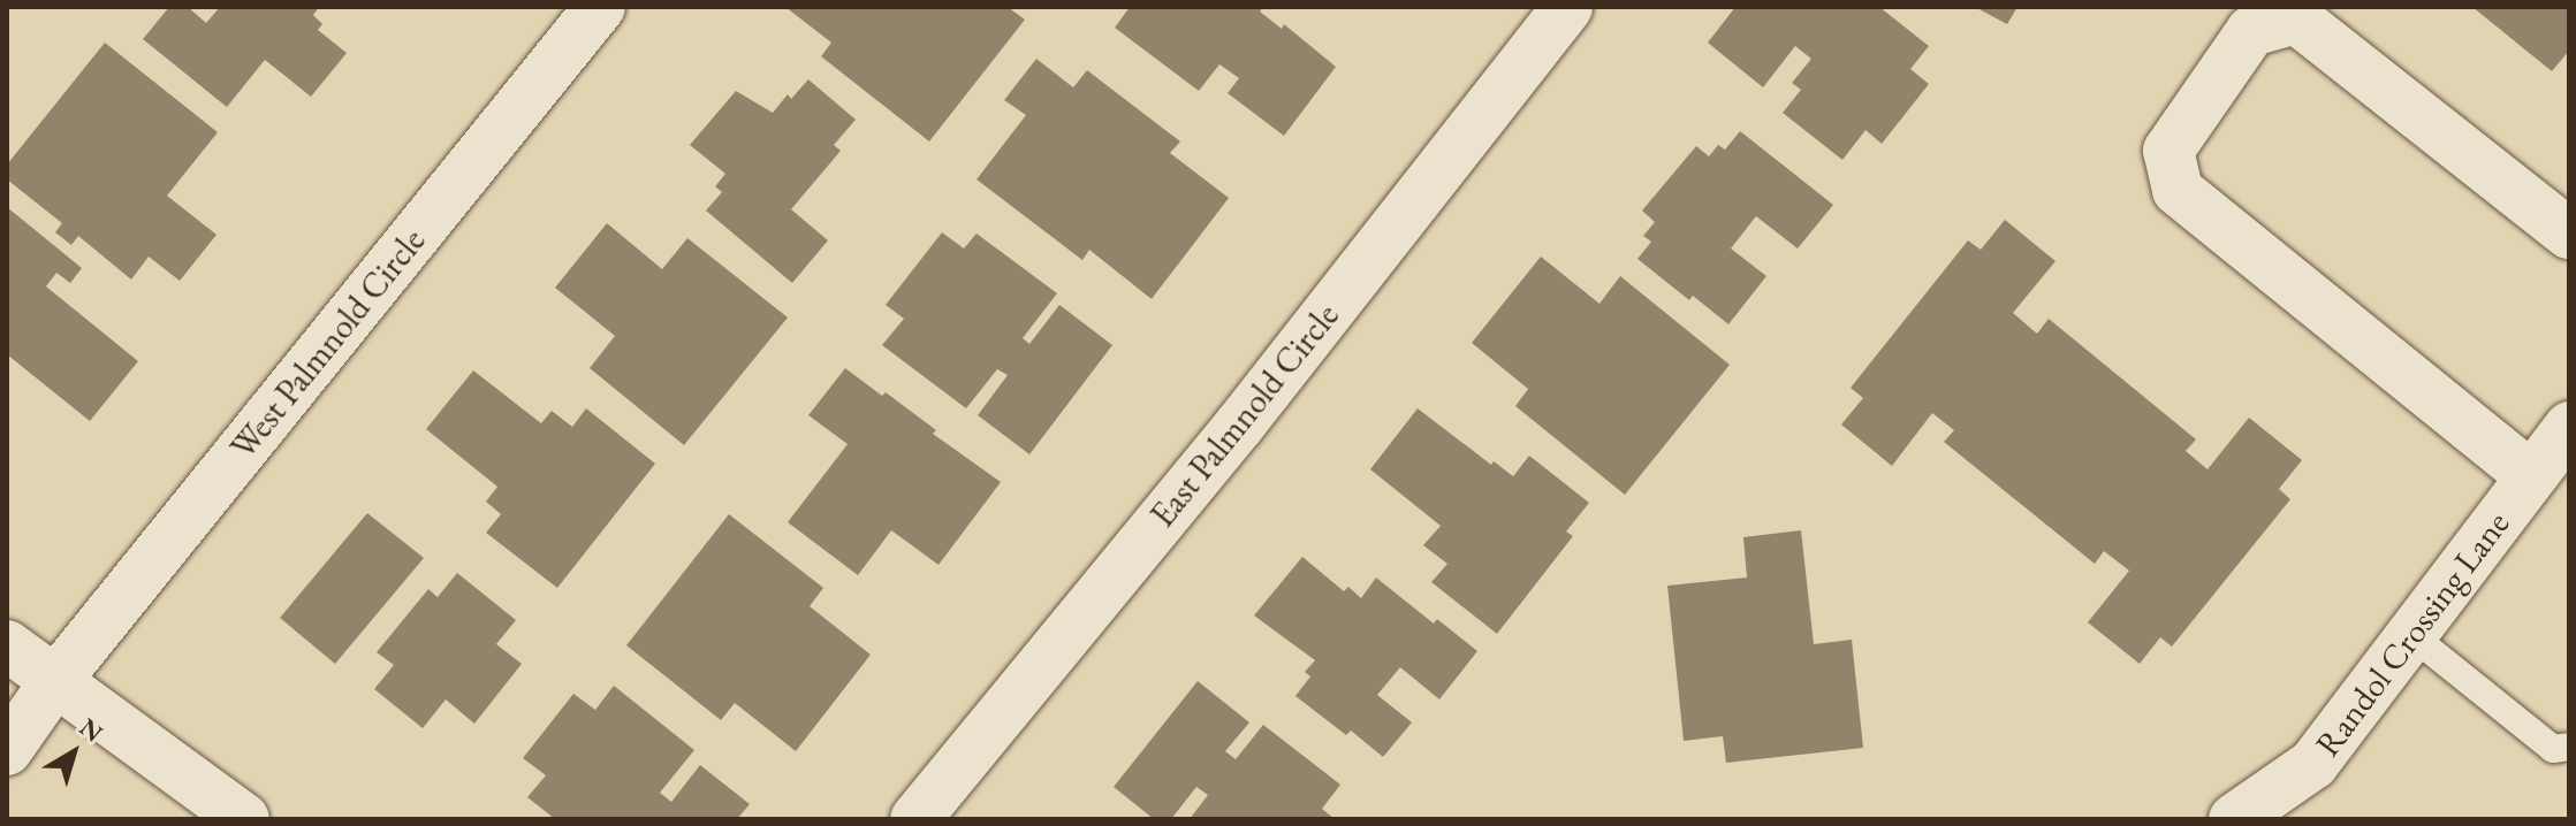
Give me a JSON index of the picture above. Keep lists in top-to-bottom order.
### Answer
{
  "streets": {
    "street": ["West Palmnold Circle", "East Palmnold Circle", "Randol Crossing Lane"]
  },
  "north": "top right"
}
